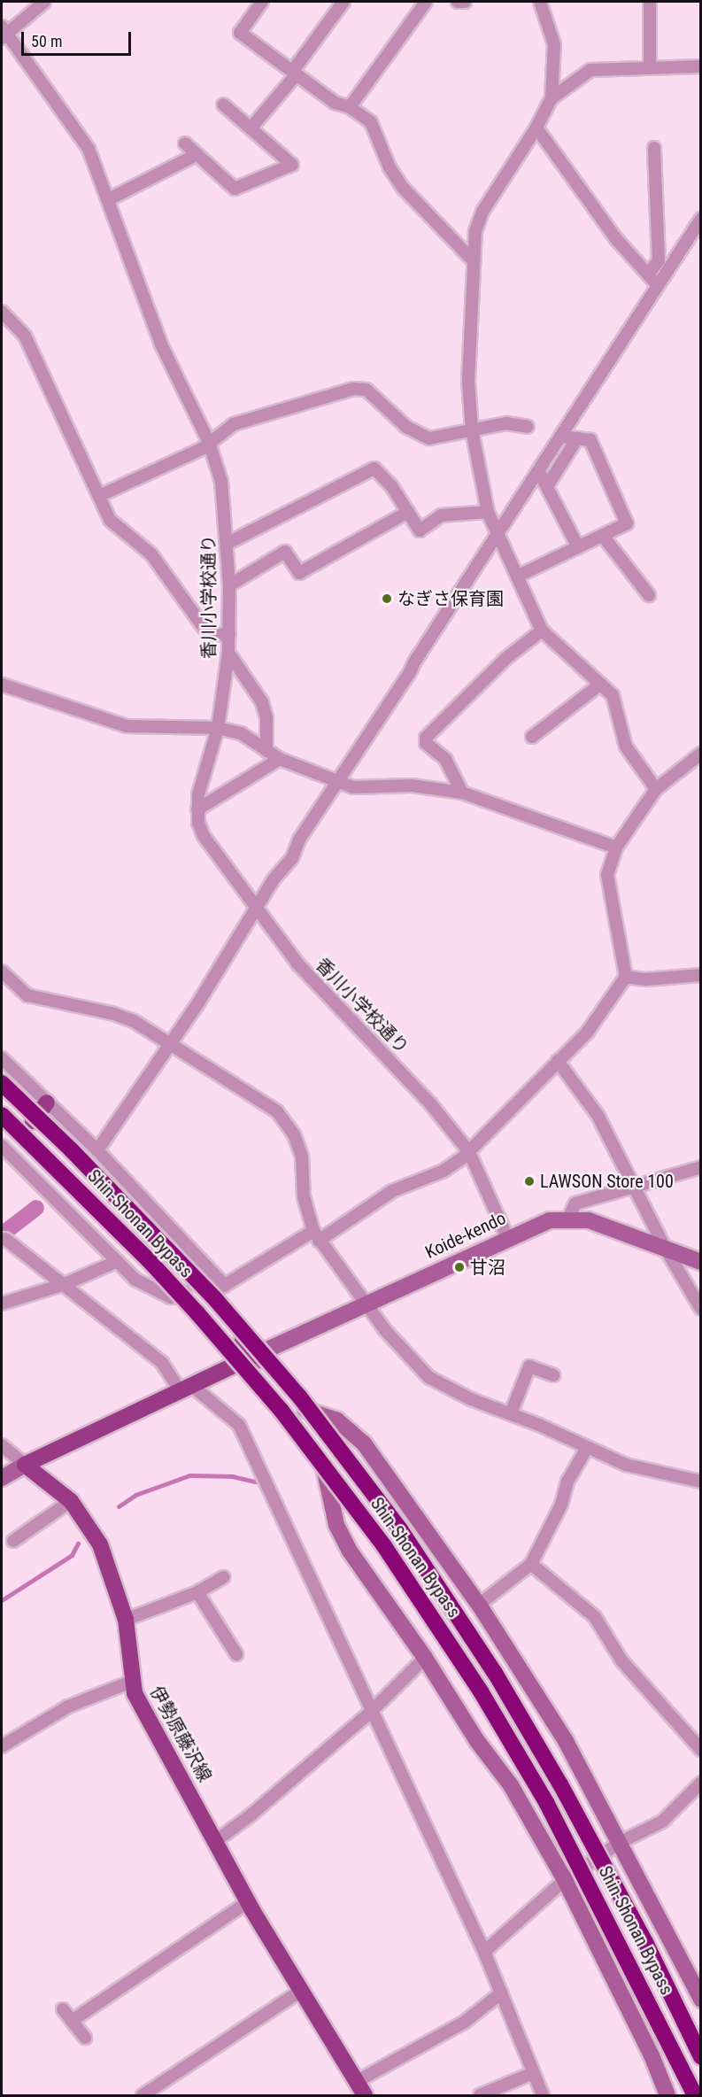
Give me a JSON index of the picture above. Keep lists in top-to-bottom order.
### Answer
{
  "streets": {
    "highway": ["Shin-Shonan Bypass"],
    "main road": ["伊勢原藤沢線"],
    "street": ["香川小学校通り", "Koide-kendo"]
  },
  "crossings": [
    ["香川小学校通り", "Koide-kendo"]
  ],
  "places": ["なぎさ保育園", "LAWSON Store 100", "甘沼"],
  "scale_bar": "50 m"
}
